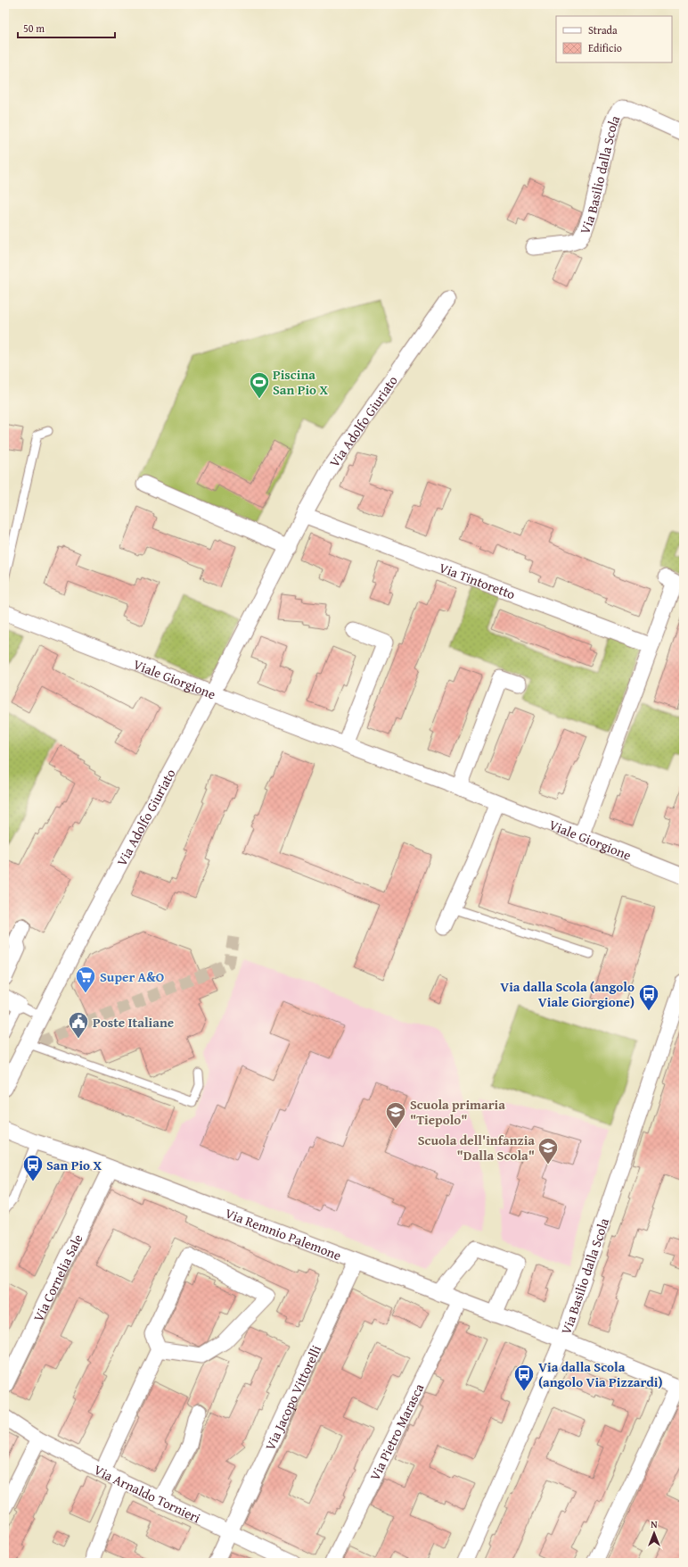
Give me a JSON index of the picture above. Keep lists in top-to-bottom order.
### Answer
{
  "streets": {
    "street": [
      "Via Basilio dalla Scola",
      "Via Adolfo Giuriato",
      "Via Tintoretto",
      "Viale Giorgione",
      "Via Remnio Palemone",
      "Via Cornelia Sale",
      "Via Jacopo Vittorelli",
      "Via Pietro Marasca",
      "Via Arnaldo Tornieri"
    ]
  },
  "crossings": [
    ["Via Basilio dalla Scola", "Via Remnio Palemone"],
    ["Via Adolfo Giuriato", "Via Tintoretto"],
    ["Via Adolfo Giuriato", "Viale Giorgione"],
    ["Via Remnio Palemone", "Via Cornelia Sale"],
    ["Via Remnio Palemone", "Via Jacopo Vittorelli"],
    ["Via Remnio Palemone", "Via Pietro Marasca"],
    ["Via Jacopo Vittorelli", "Via Arnaldo Tornieri"]
  ],
  "places": {
    "sports": ["Piscina San Pio X"],
    "supermarket": ["Super A&O"],
    "bus stop": ["Via dalla Scola (angolo Viale Giorgione)", "San Pio X", "Via dalla Scola (angolo Via Pizzardi)"],
    "public building": ["Poste Italiane"],
    "school or university": ["Scuola primaria \"Tiepolo\"", "Scuola dell'infanzia \"Dalla Scola\""]
  },
  "legend": ["Strada", "Edificio"],
  "scale_bar": "50 m",
  "north": "top"
}
